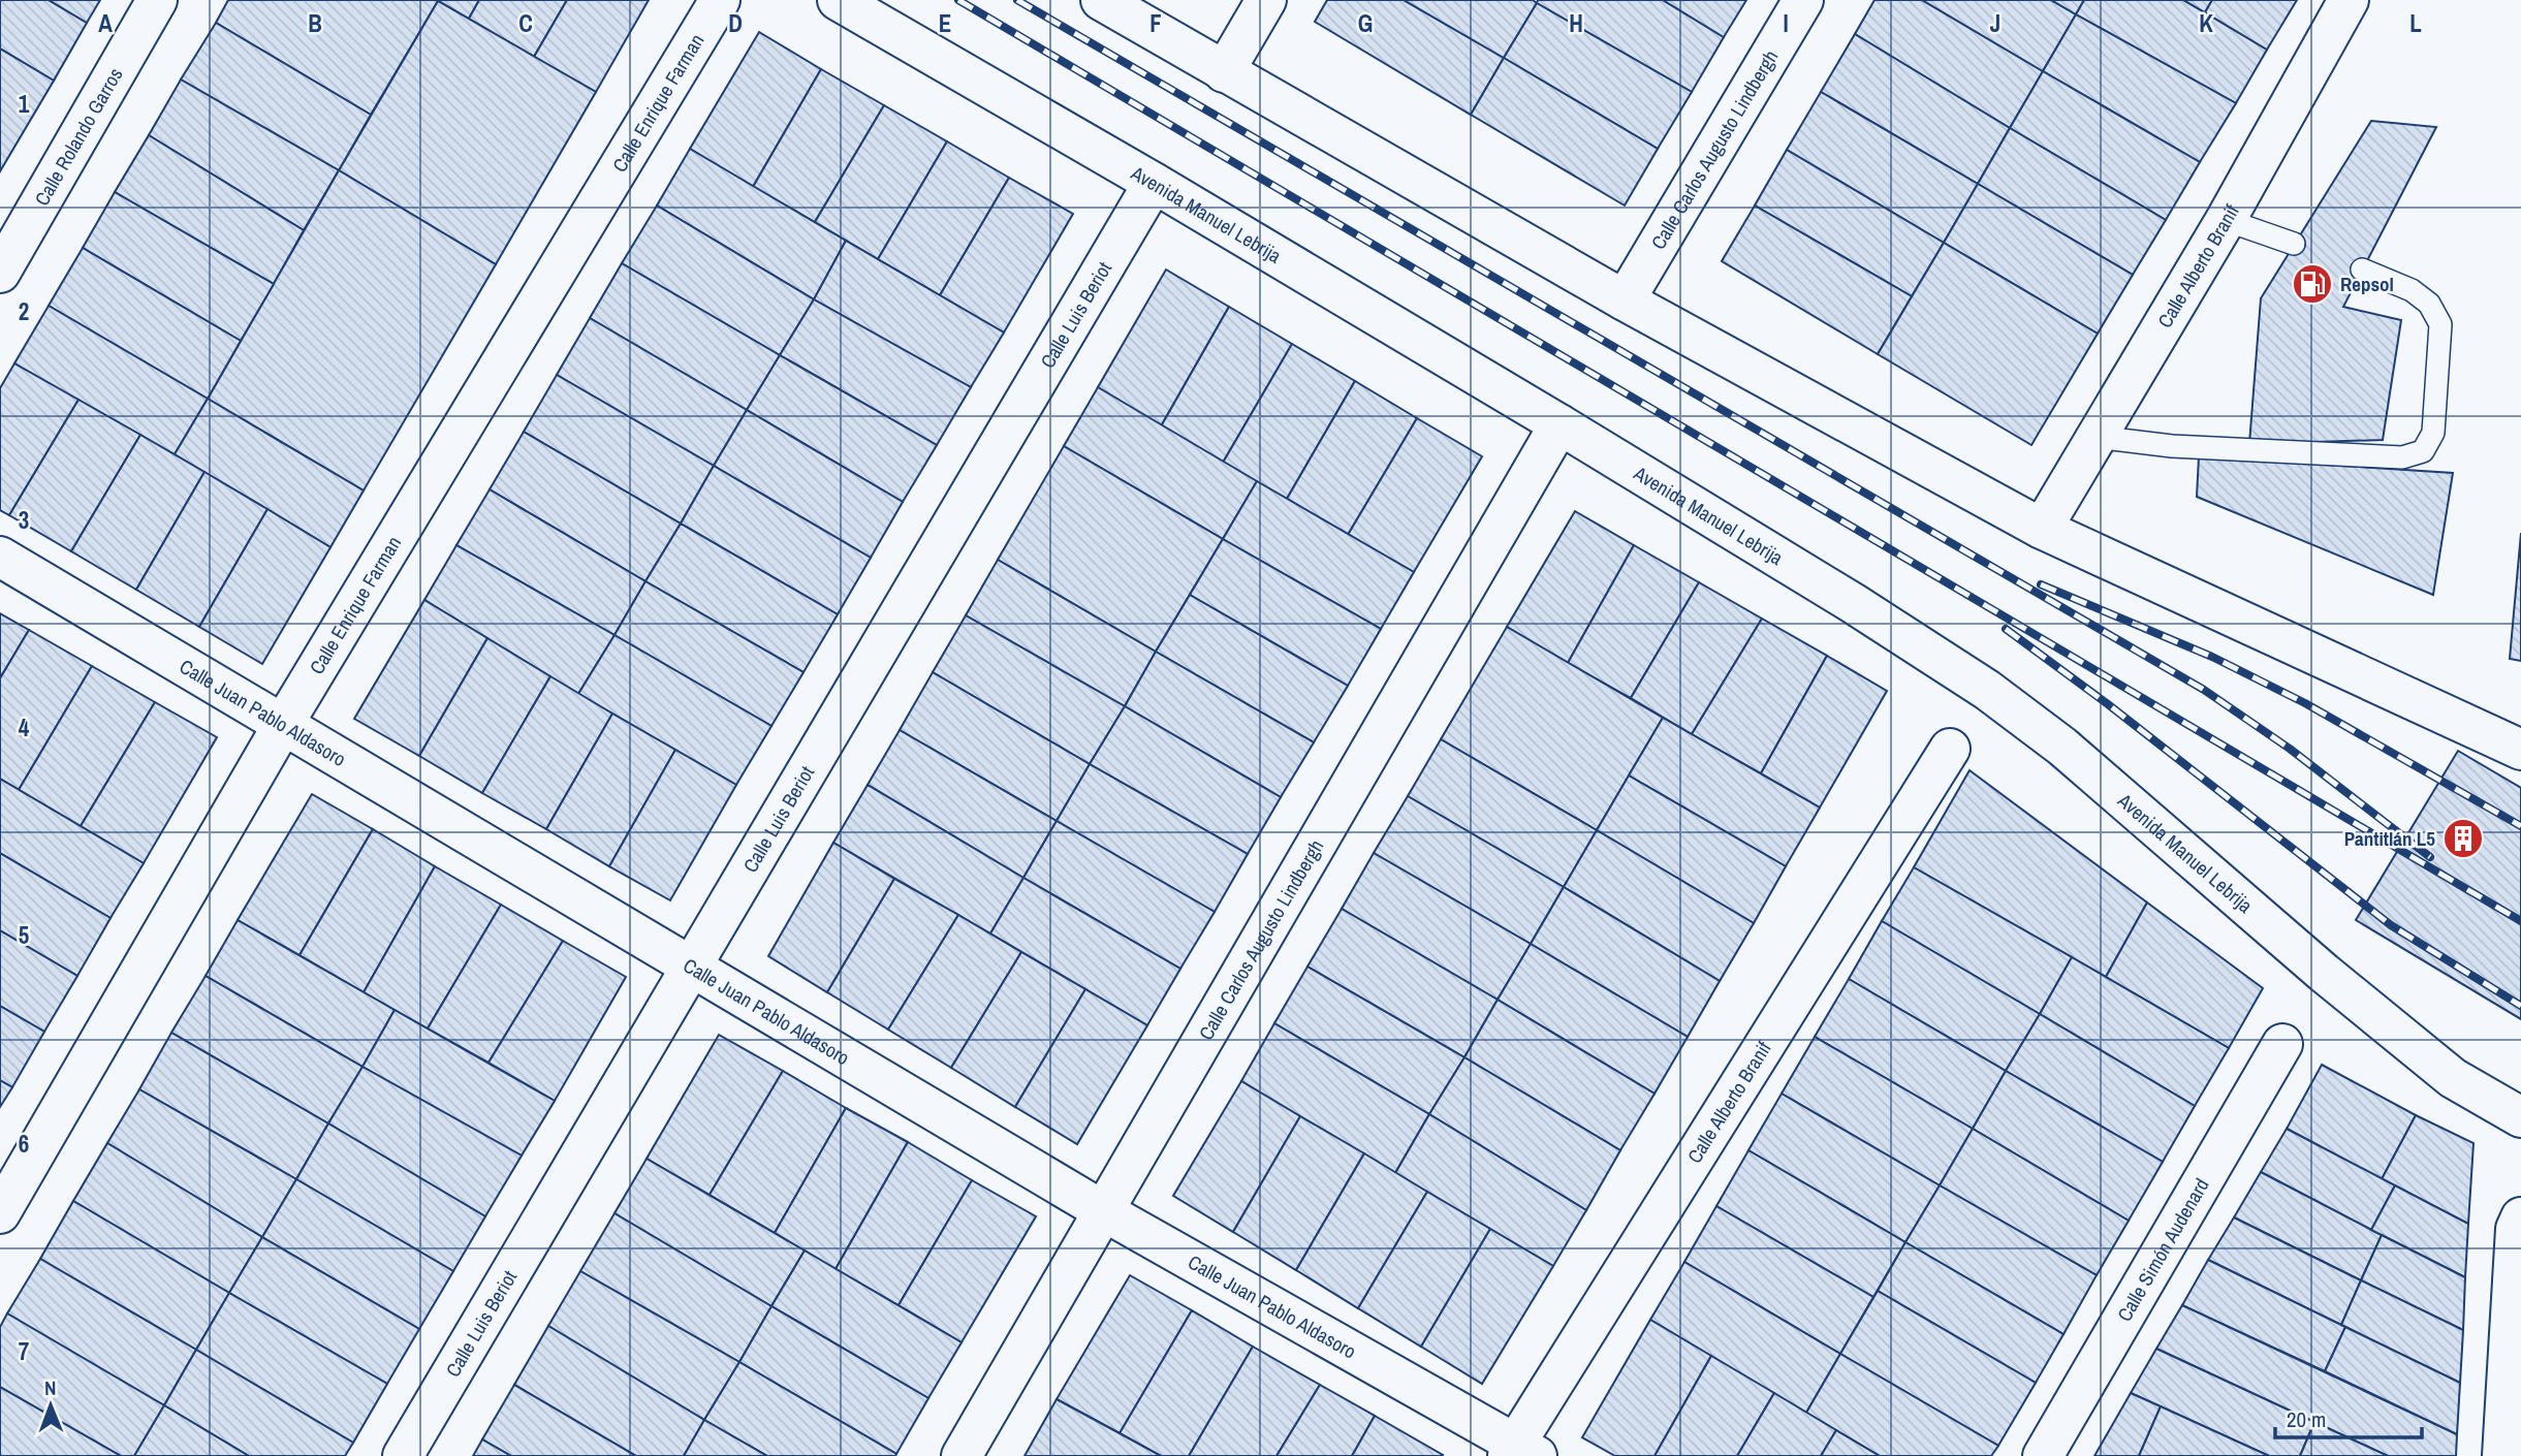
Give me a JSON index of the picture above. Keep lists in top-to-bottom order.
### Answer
{
  "streets": {
    "street": [
      "Calle Enrique Farman",
      "Calle Rolando Garros",
      "Calle Carlos Augusto Lindbergh",
      "Avenida Manuel Lebrija",
      "Calle Alberto Branif",
      "Calle Luis Beriot",
      "Calle Juan Pablo Aldasoro",
      "Calle Simón Audenard"
    ]
  },
  "crossings": [
    ["Calle Enrique Farman", "Calle Juan Pablo Aldasoro"],
    ["Calle Carlos Augusto Lindbergh", "Avenida Manuel Lebrija"],
    ["Calle Carlos Augusto Lindbergh", "Calle Juan Pablo Aldasoro"],
    ["Avenida Manuel Lebrija", "Calle Luis Beriot"],
    ["Calle Alberto Branif", "Calle Juan Pablo Aldasoro"],
    ["Calle Luis Beriot", "Calle Juan Pablo Aldasoro"]
  ],
  "places": {
    "fuel station": ["Repsol"],
    "building": ["Pantitlán L5"]
  },
  "scale_bar": "20 m",
  "north": "top",
  "grid": {
    "columns": [
      "A",
      "B",
      "C",
      "D",
      "E",
      "F",
      "G",
      "H",
      "I",
      "J",
      "K",
      "L"
    ],
    "rows": [
      "1",
      "2",
      "3",
      "4",
      "5",
      "6",
      "7"
    ]
  }
}
